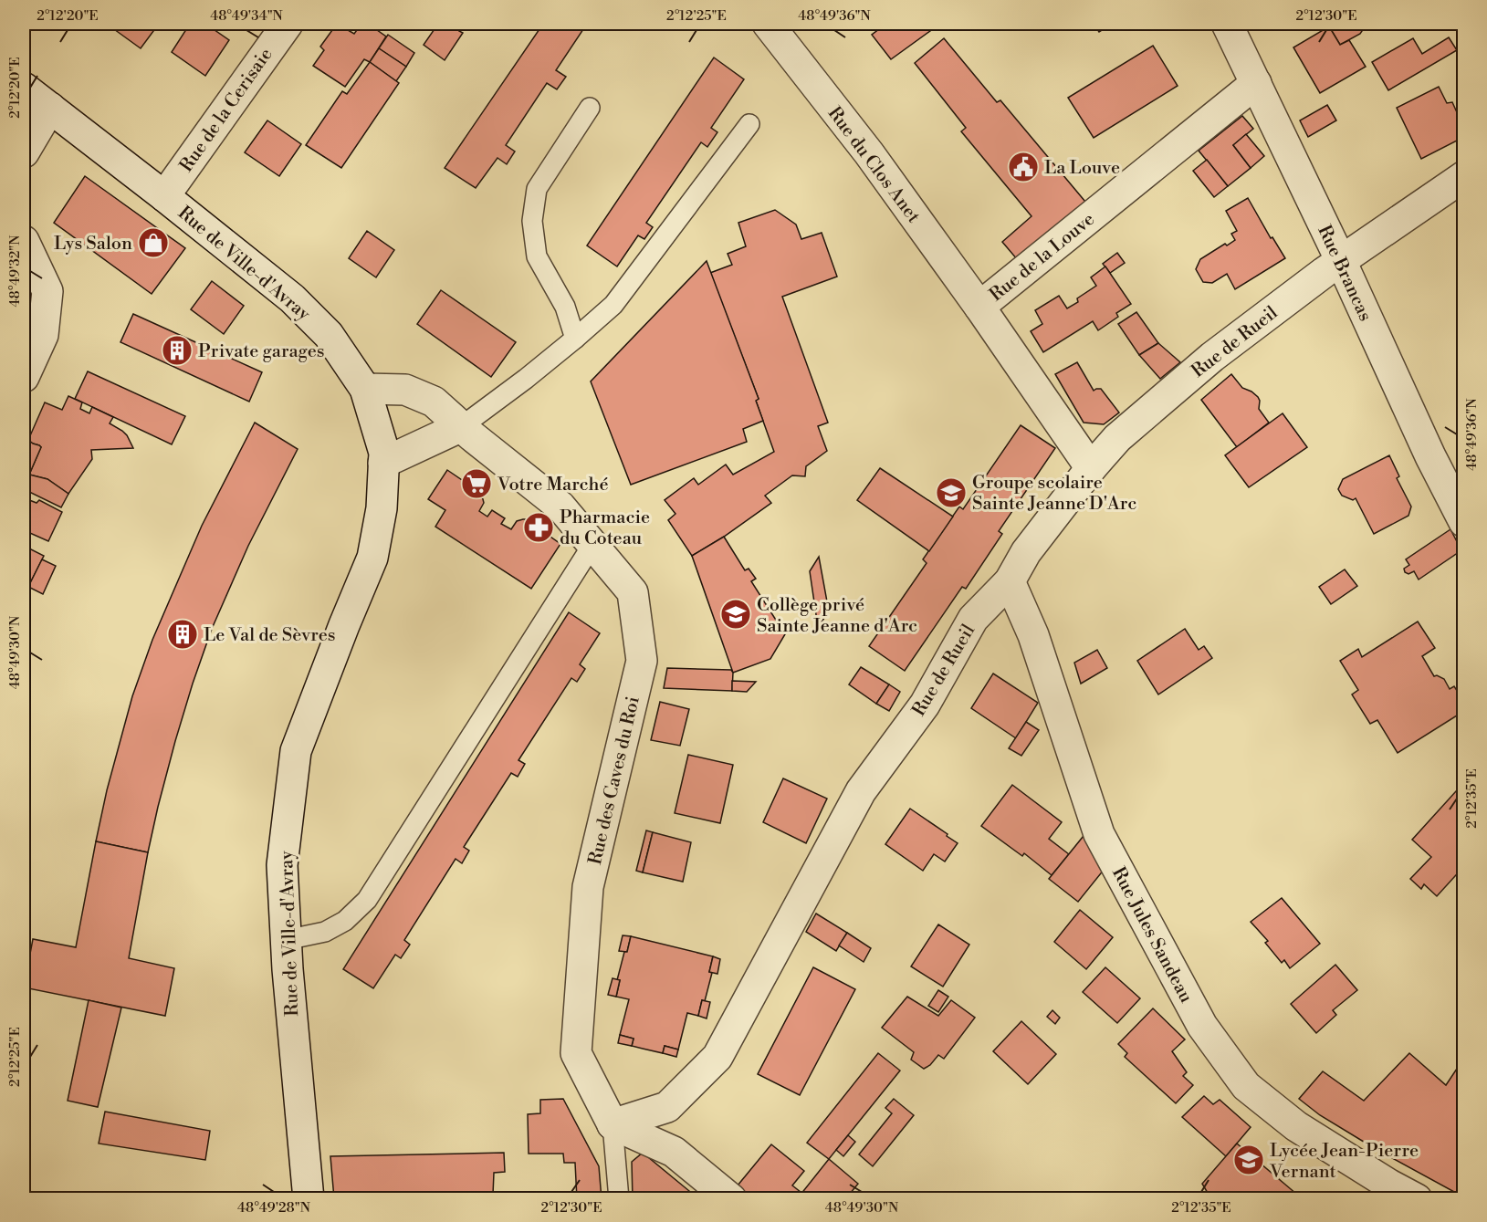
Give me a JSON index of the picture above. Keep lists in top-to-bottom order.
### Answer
{
  "streets": {
    "street": [
      "Rue de la Cerisaie",
      "Rue du Clos Anet",
      "Rue de la Louve",
      "Rue de Ville-d'Avray",
      "Rue Brancas",
      "Rue de Rueil",
      "Rue des Caves du Roi",
      "Rue Jules Sandeau"
    ]
  },
  "crossings": [
    ["Rue de la Cerisaie", "Rue de Ville-d'Avray"],
    ["Rue du Clos Anet", "Rue de la Louve"],
    ["Rue de la Louve", "Rue Brancas"],
    ["Rue de la Louve", "Rue de Rueil"],
    ["Rue de Ville-d'Avray", "Rue des Caves du Roi"],
    ["Rue Brancas", "Rue de Rueil"],
    ["Rue de Rueil", "Rue des Caves du Roi"],
    ["Rue de Rueil", "Rue Jules Sandeau"]
  ],
  "places": {
    "public building": ["La Louve"],
    "shop": ["Lys Salon"],
    "building": ["Private garages", "Le Val de Sèvres"],
    "supermarket": ["Votre Marché"],
    "school or university": ["Groupe scolaire Sainte Jeanne D'Arc", "Collège privé Sainte Jeanne d'Arc", "Lycée Jean-Pierre Vernant"],
    "pharmacy": ["Pharmacie du Coteau"]
  },
  "coordinates": [
    "2°12'20\"E",
    "48°49'34\"N",
    "2°12'25\"E",
    "48°49'36\"N",
    "2°12'30\"E",
    "48°49'32\"N",
    "48°49'30\"N",
    "2°12'35\"E",
    "48°49'28\"N"
  ]
}
